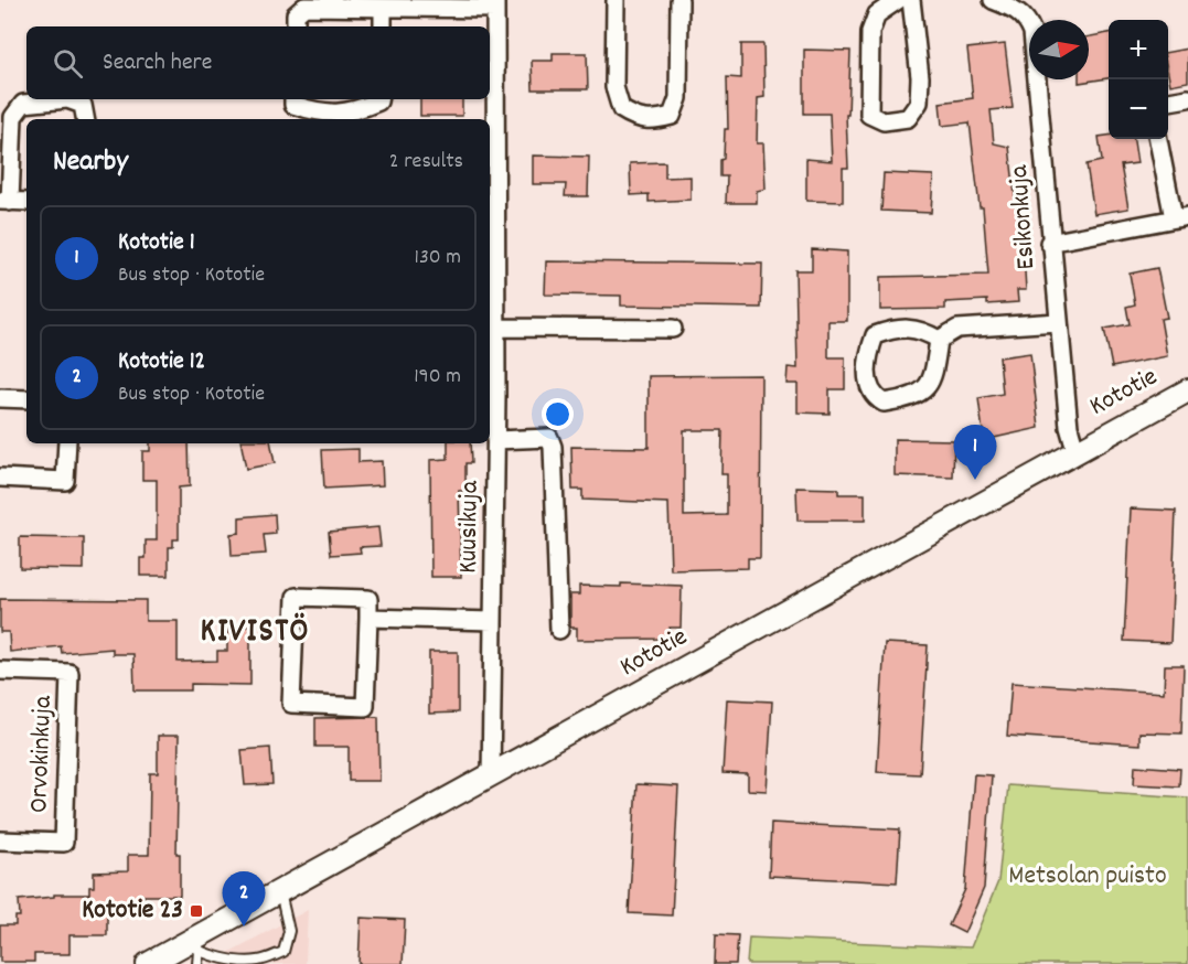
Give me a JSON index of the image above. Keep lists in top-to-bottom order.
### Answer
{
  "streets": {
    "street": [
      "Esikonkuja",
      "Kototie",
      "Kuusikuja",
      "Orvokinkuja"
    ]
  },
  "crossings": [
    ["Esikonkuja", "Kototie"],
    ["Kototie", "Kuusikuja"]
  ],
  "districts": ["KIVISTÖ"],
  "parks": ["Metsolan puisto"],
  "places": {
    "transit": ["Kototie 23"]
  },
  "north": "right",
  "page": {
    "map_buttons": ["+", "−"],
    "search": "Search here",
    "heading": ["Nearby", "2 results"],
    "list": [
      {
        "mark": "1",
        "name": "Kototie 1",
        "note": "Bus stop · Kototie",
        "value": "130 m"
      },
      {
        "mark": "2",
        "name": "Kototie 12",
        "note": "Bus stop · Kototie",
        "value": "190 m"
      }
    ],
    "pins": ["1", "2"]
  }
}
